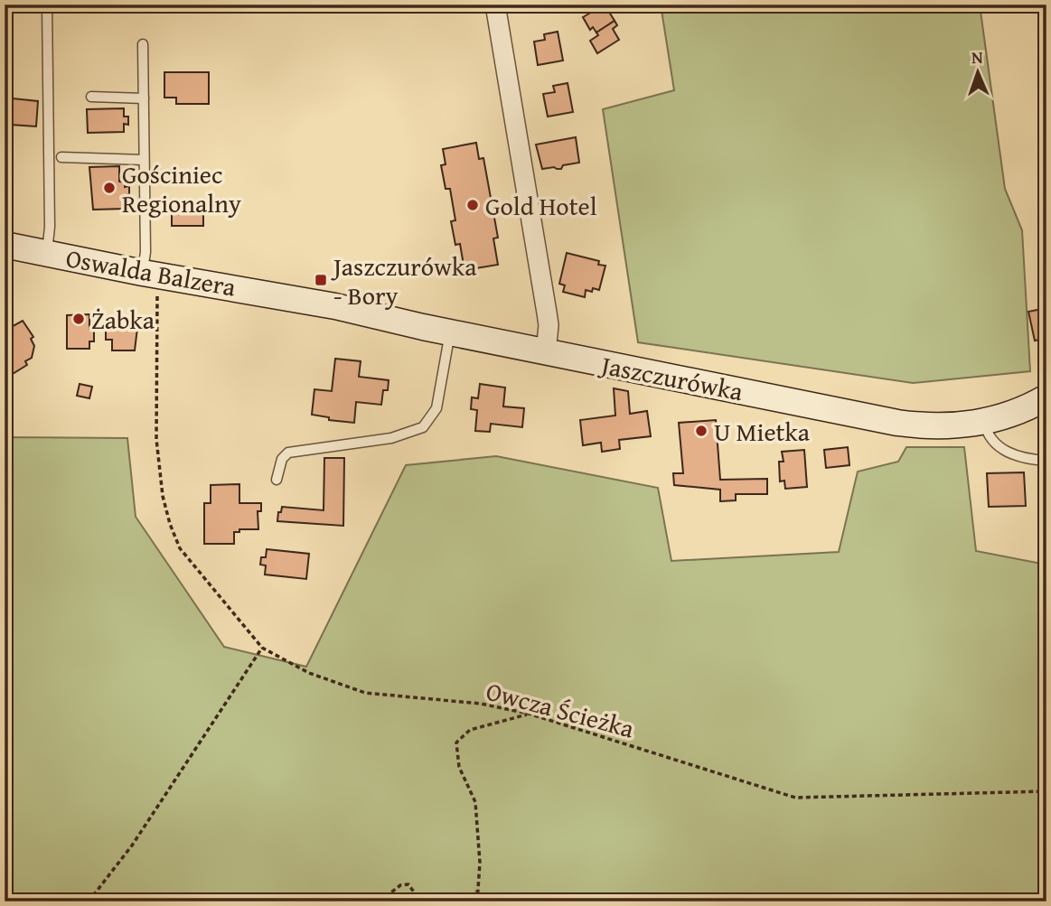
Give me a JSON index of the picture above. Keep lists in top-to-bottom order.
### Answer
{
  "streets": {
    "street": ["Oswalda Balzera", "Jaszczurówka"],
    "path": ["Owcza Ścieżka"]
  },
  "crossings": [
    ["Oswalda Balzera", "Jaszczurówka"]
  ],
  "places": {
    "other": [
      "Gościniec Regionalny",
      "Gold Hotel",
      "Żabka",
      "U Mietka"
    ],
    "transit": ["Jaszczurówka - Bory"]
  },
  "north": "top"
}
